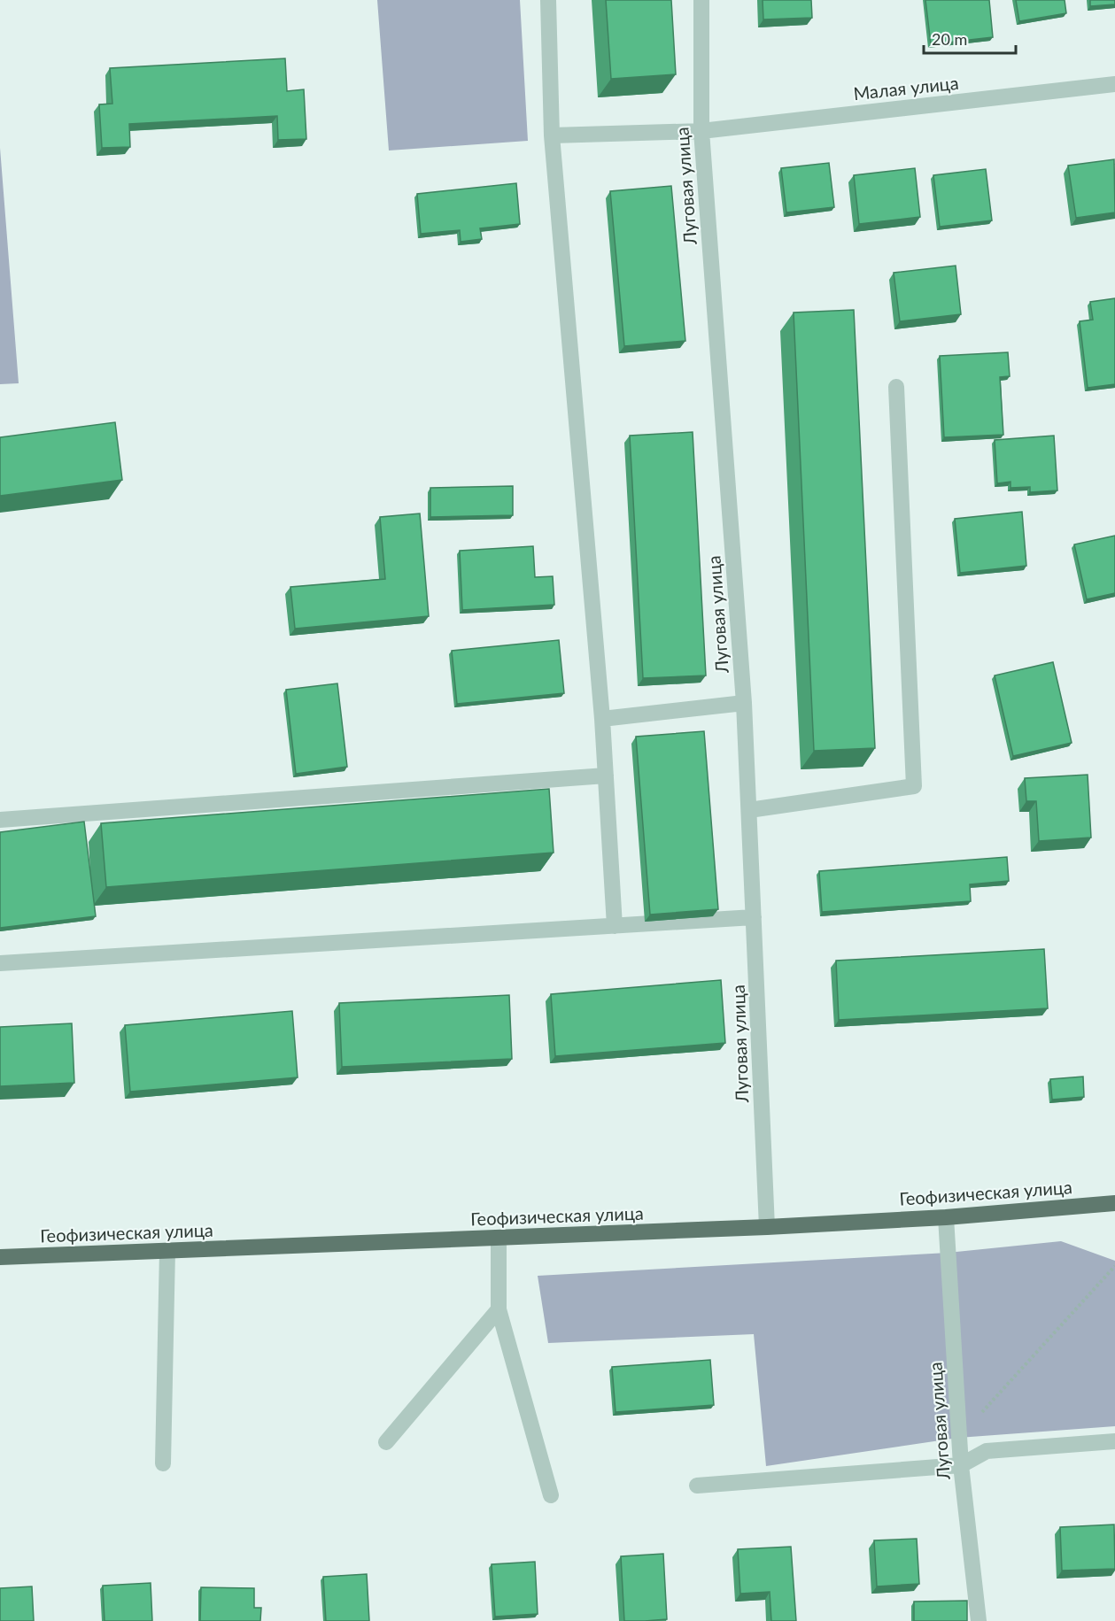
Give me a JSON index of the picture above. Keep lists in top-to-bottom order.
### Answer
{
  "streets": {
    "main road": ["Геофизическая улица"],
    "street": ["Малая улица", "Луговая улица"]
  },
  "crossings": [
    ["Малая улица", "Луговая улица"],
    ["Луговая улица", "Геофизическая улица"]
  ],
  "scale_bar": "20 m"
}
